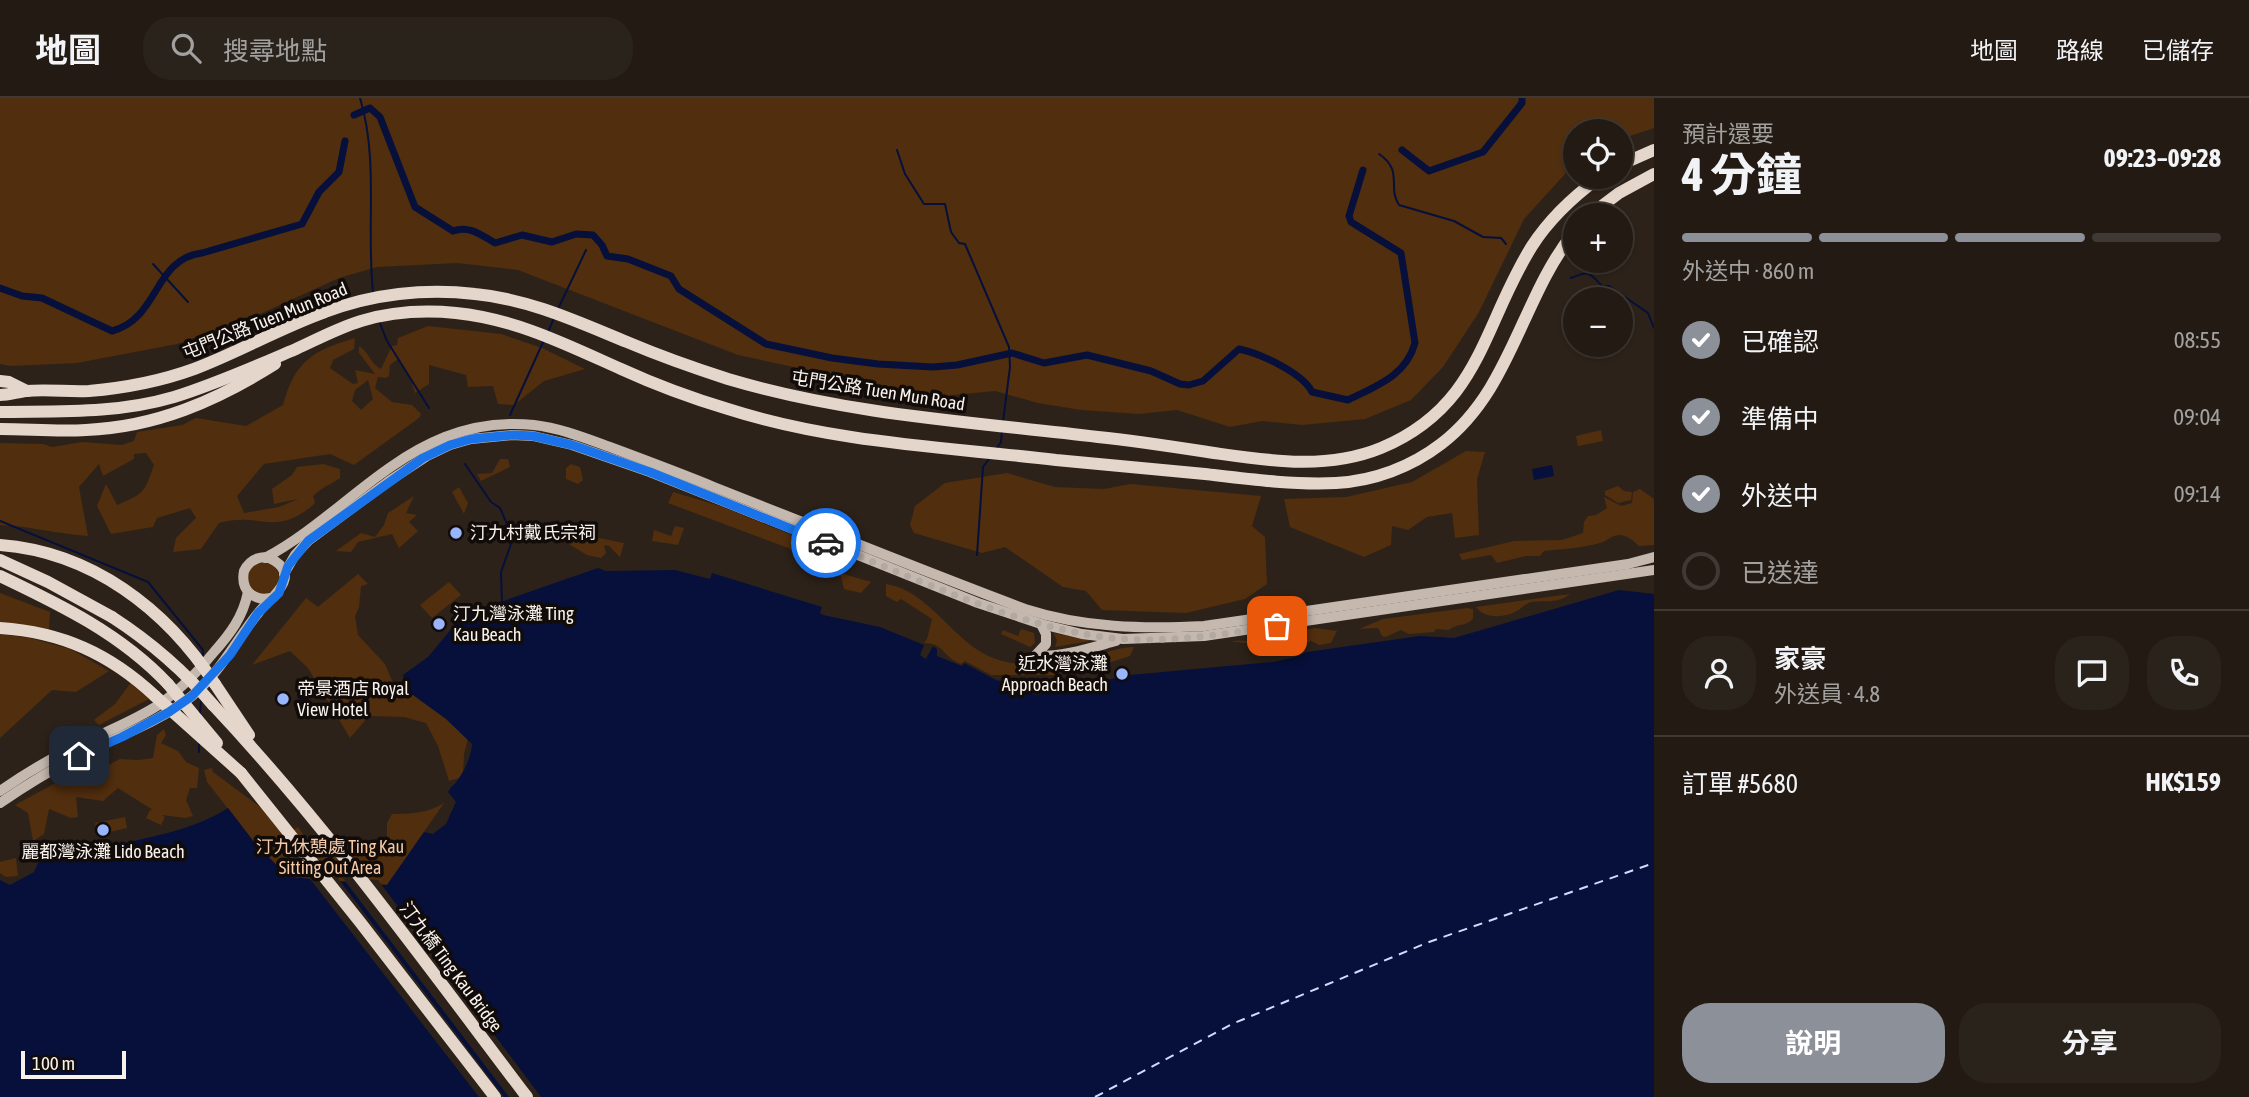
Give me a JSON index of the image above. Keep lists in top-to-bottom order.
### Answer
{
  "streets": {
    "highway": ["屯門公路 Tuen Mun Road", "汀九橋 Ting Kau Bridge"]
  },
  "parks": ["汀九休憩處 Ting Kau Sitting Out Area"],
  "places": [
    "汀九村戴氏宗祠",
    "汀九灣泳灘 Ting Kau Beach",
    "近水灣泳灘 Approach Beach",
    "帝景酒店 Royal View Hotel",
    "麗都灣泳灘 Lido Beach"
  ],
  "scale_bar": "100 m",
  "page": {
    "header": "地圖",
    "search": "搜尋地點",
    "nav": ["地圖", "路線", "已儲存"],
    "heading": ["4 分鐘", "預計還要", "09:23–09:28"],
    "panel": [
      "家豪",
      "外送員 · 4.8",
      "訂單 #5680",
      "HK$159"
    ],
    "map_buttons": ["+", "−"],
    "bar": "外送中 · 860 m",
    "list": [
      ["已確認", "08:55"],
      ["準備中", "09:04"],
      ["外送中", "09:14"],
      "已送達"
    ],
    "buttons": ["說明", "分享"],
    "scale": "100 m"
  }
}
